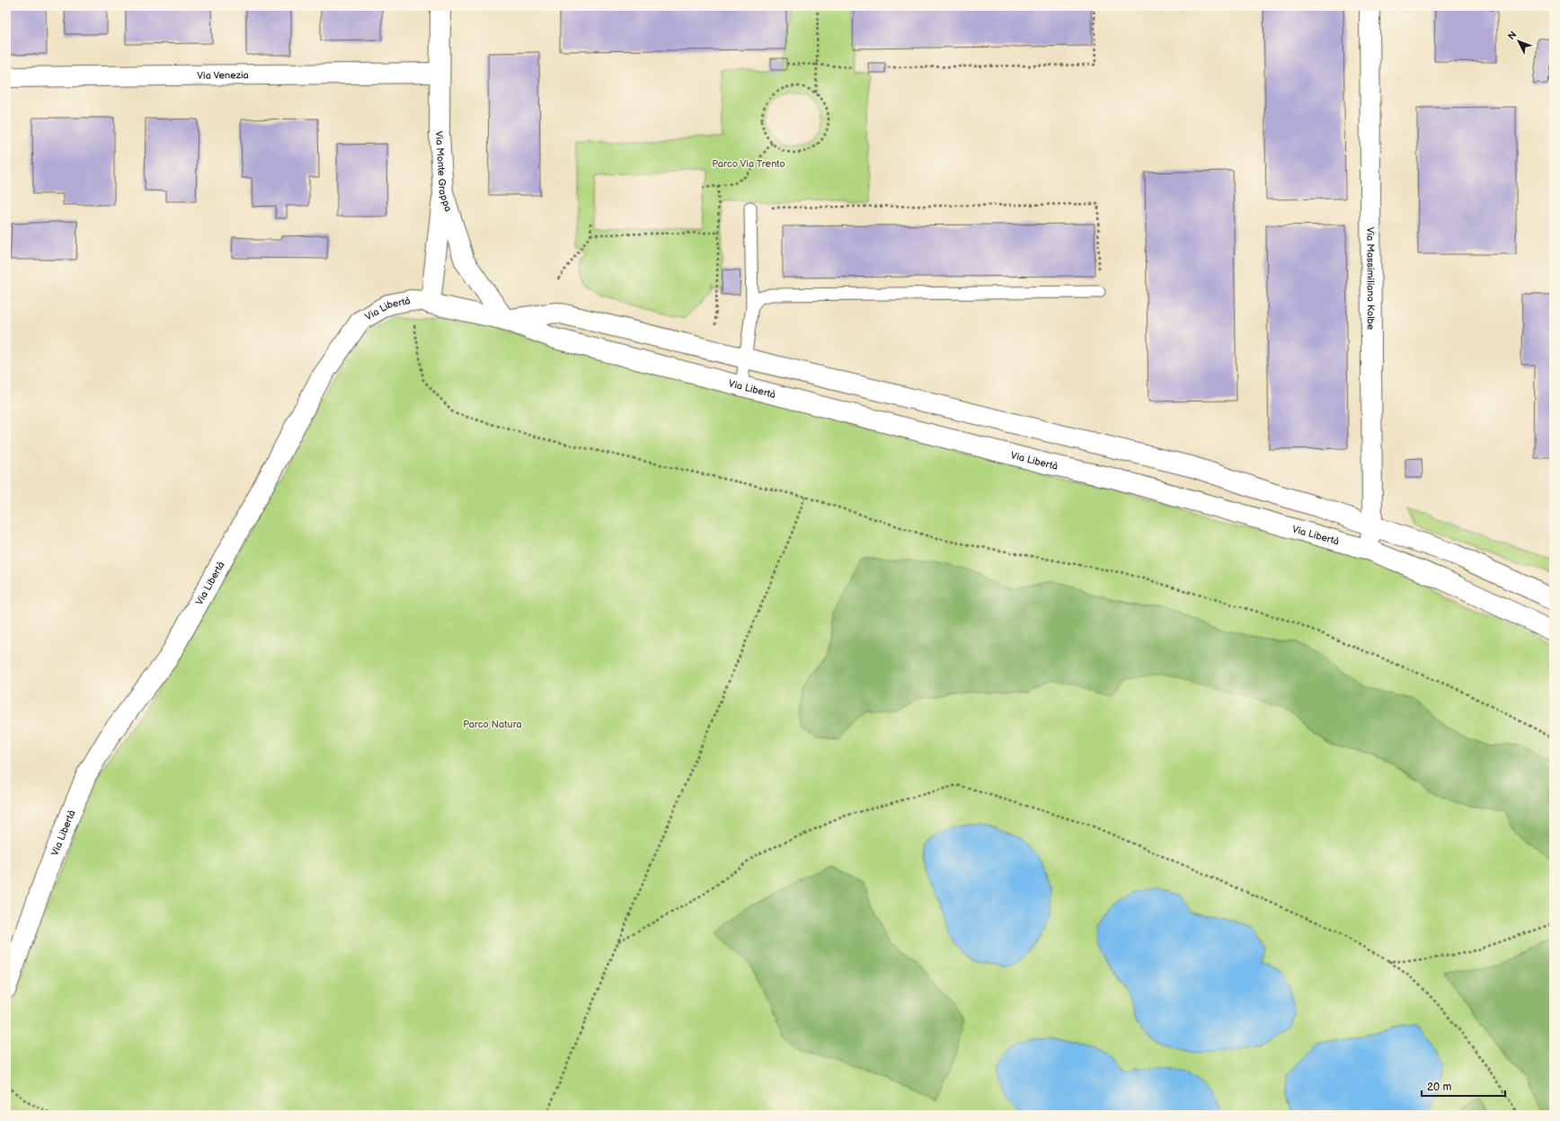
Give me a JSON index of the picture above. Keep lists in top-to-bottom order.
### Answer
{
  "streets": {
    "street": [
      "Via Venezia",
      "Via Monte Grappa",
      "Via Massimiliano Kolbe",
      "Via Libertà"
    ]
  },
  "crossings": [
    ["Via Venezia", "Via Monte Grappa"],
    ["Via Monte Grappa", "Via Libertà"],
    ["Via Massimiliano Kolbe", "Via Libertà"]
  ],
  "parks": ["Parco Via Trento", "Parco Natura"],
  "scale_bar": "20 m",
  "north": "top left"
}
